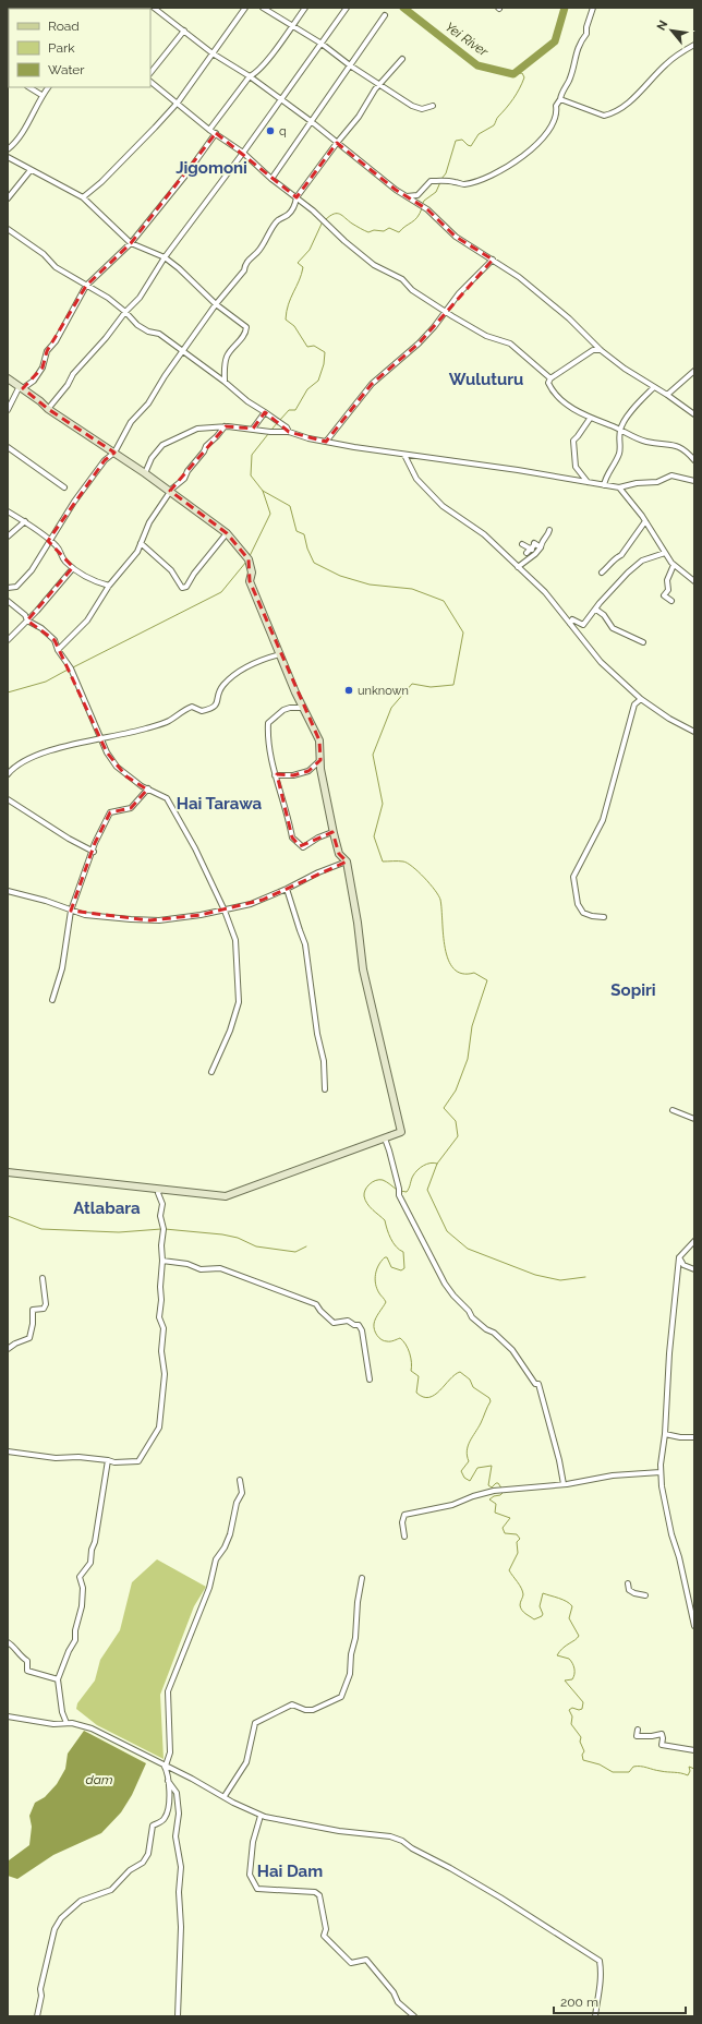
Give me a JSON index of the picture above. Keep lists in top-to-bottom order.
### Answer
{
  "districts": [
    "Jigomoni",
    "Wuluturu",
    "Hai Tarawa",
    "Sopiri",
    "Atlabara",
    "Hai Dam"
  ],
  "water": ["Yei River", "dam"],
  "places": ["q", "unknown"],
  "legend": ["Road", "Park", "Water"],
  "scale_bar": "200 m",
  "north": "top left"
}
